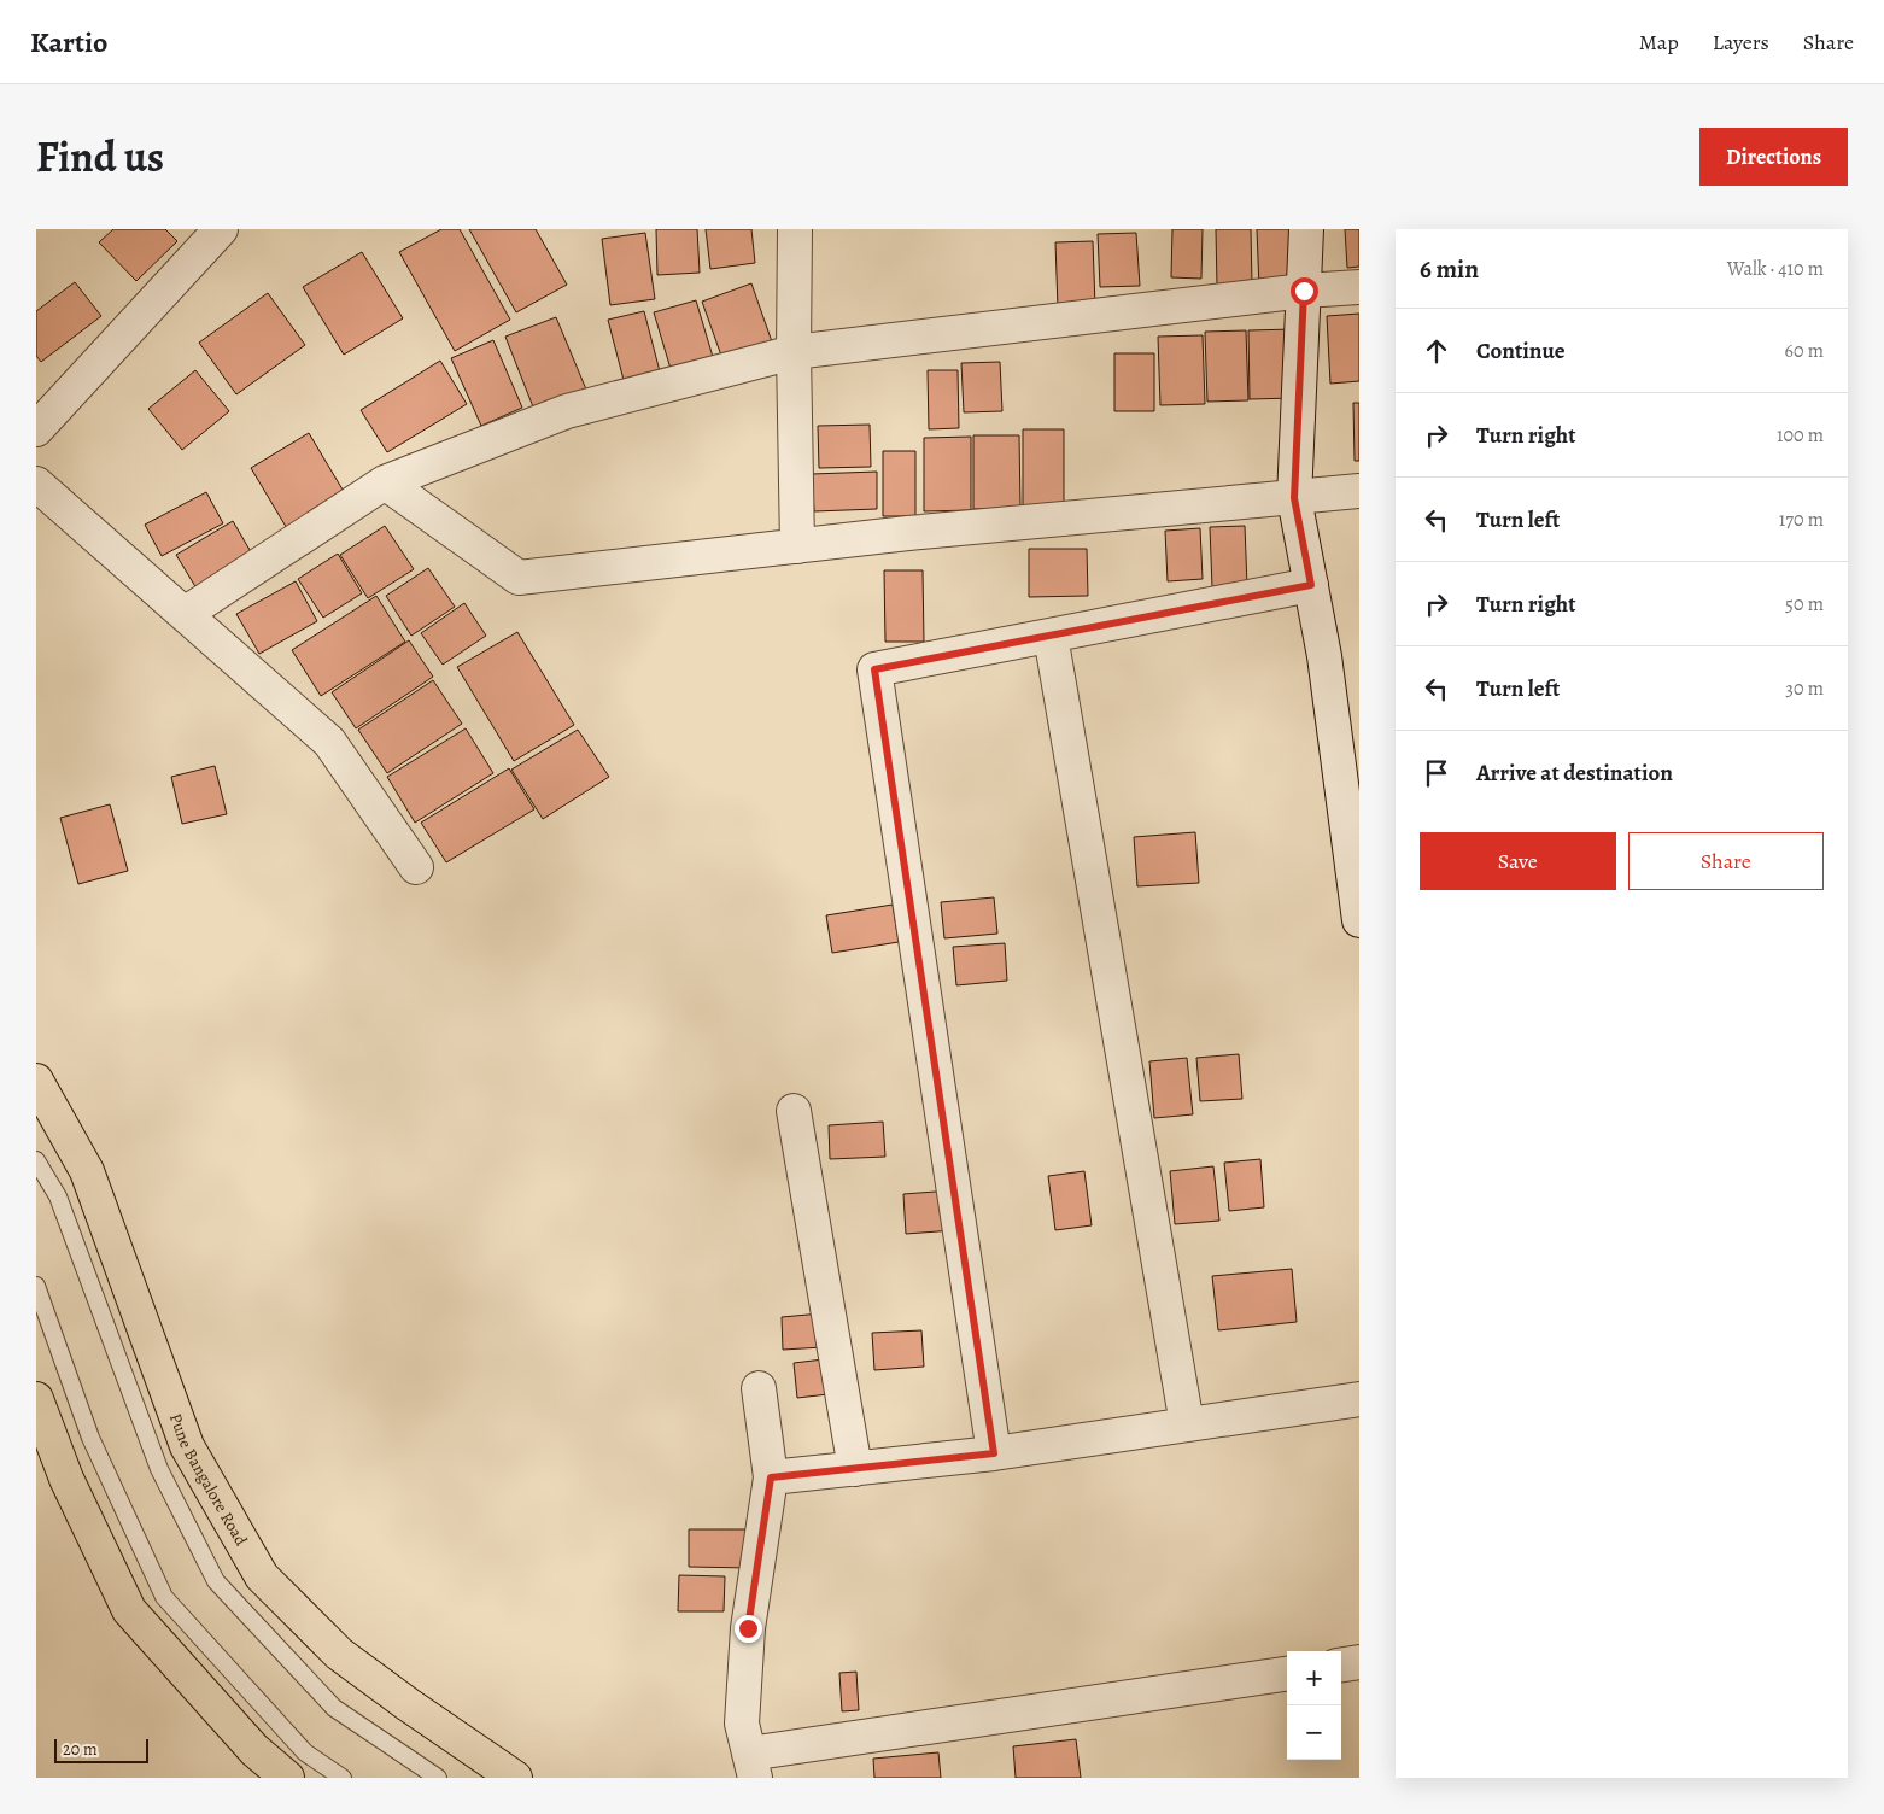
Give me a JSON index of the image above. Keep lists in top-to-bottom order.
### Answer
{
  "streets": {
    "main road": ["Pune Bangalore Road"]
  },
  "scale_bar": "20 m",
  "page": {
    "header": "Kartio",
    "nav": ["Map", "Layers", "Share"],
    "title": "Find us",
    "buttons": [
      "Directions",
      ["Save", "Share"]
    ],
    "heading": ["6 min", "Walk · 410 m"],
    "list": [
      ["Continue", "60 m"],
      ["Turn right", "100 m"],
      ["Turn left", "170 m"],
      ["Turn right", "50 m"],
      ["Turn left", "30 m"],
      "Arrive at destination"
    ],
    "map_buttons": ["+", "−"],
    "scale": "20 m"
  }
}
